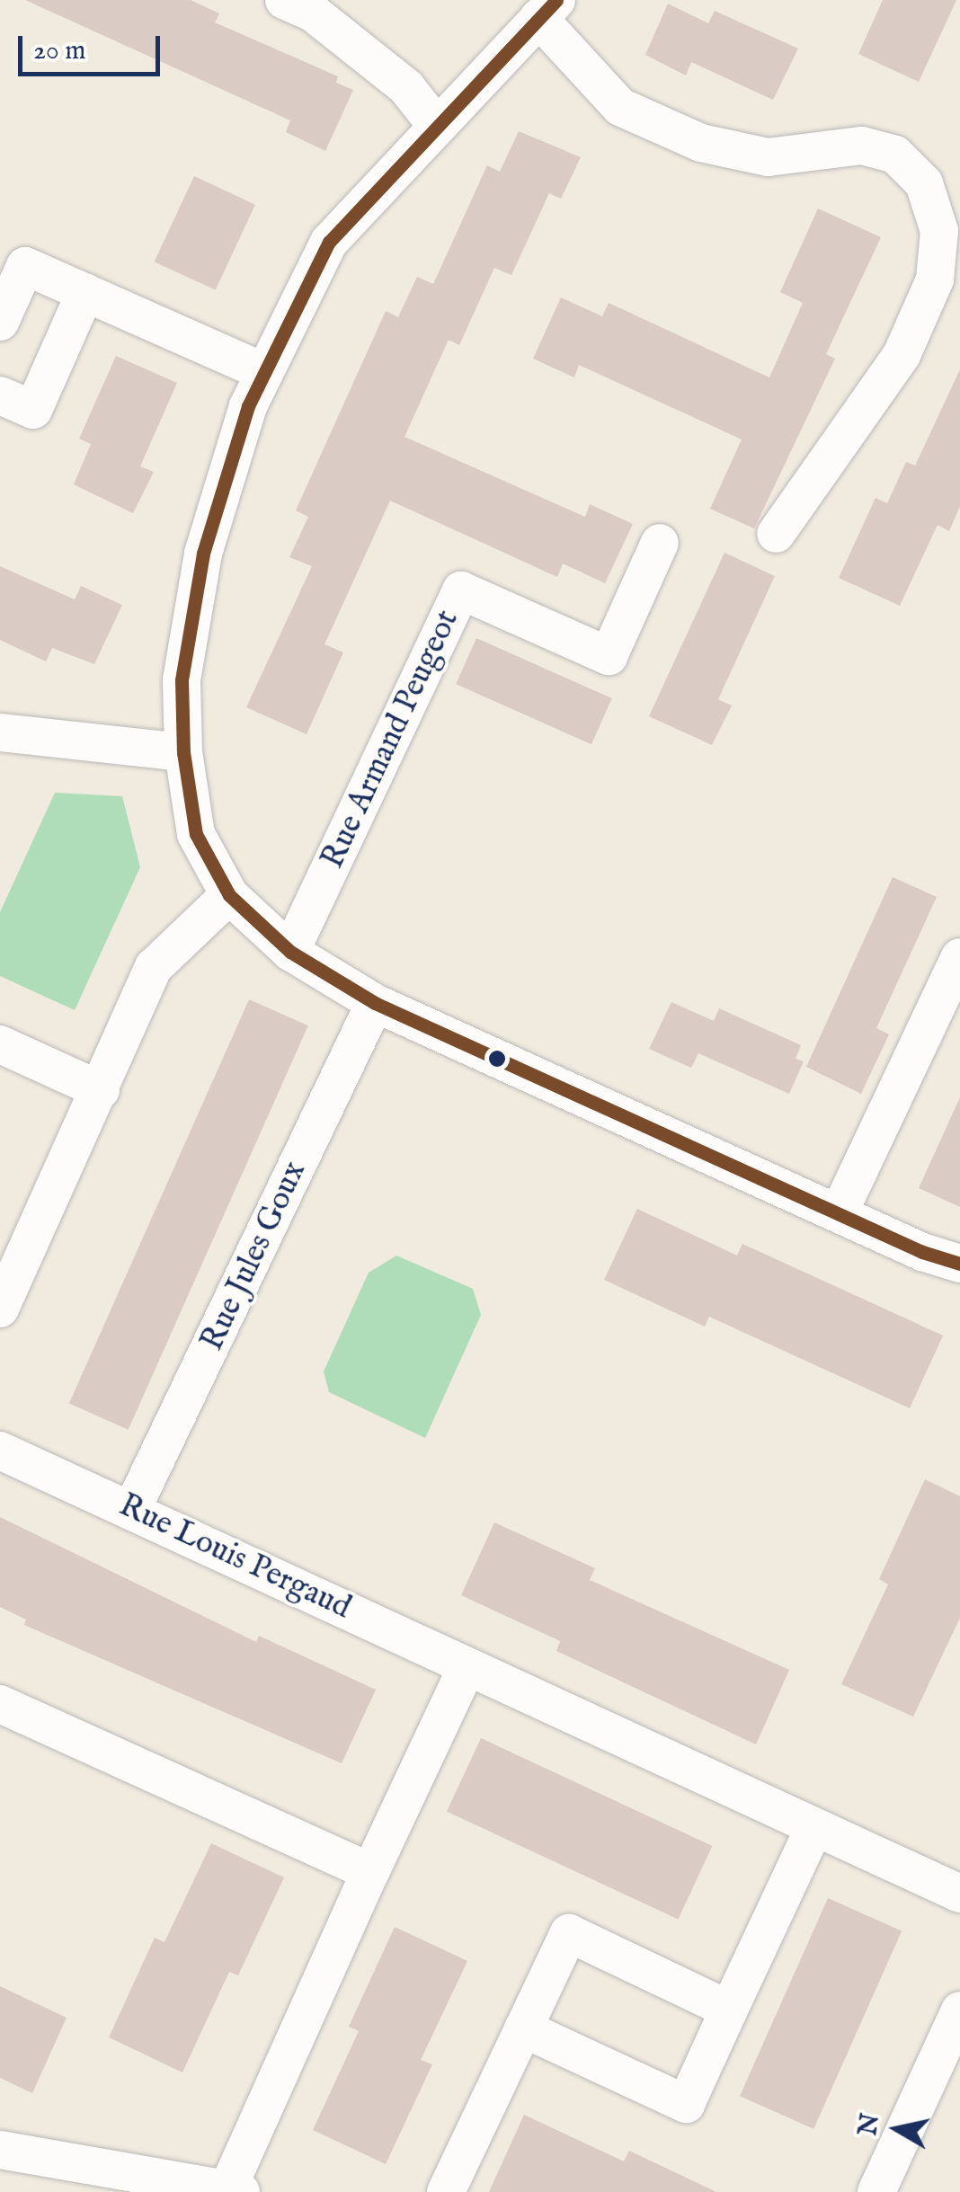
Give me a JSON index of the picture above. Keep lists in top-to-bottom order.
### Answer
{
  "streets": {
    "street": ["Rue Armand Peugeot", "Rue Jules Goux", "Rue Louis Pergaud"]
  },
  "crossings": [
    ["Rue Jules Goux", "Rue Louis Pergaud"]
  ],
  "lines": ["transit line N"],
  "scale_bar": "20 m",
  "north": "left"
}
